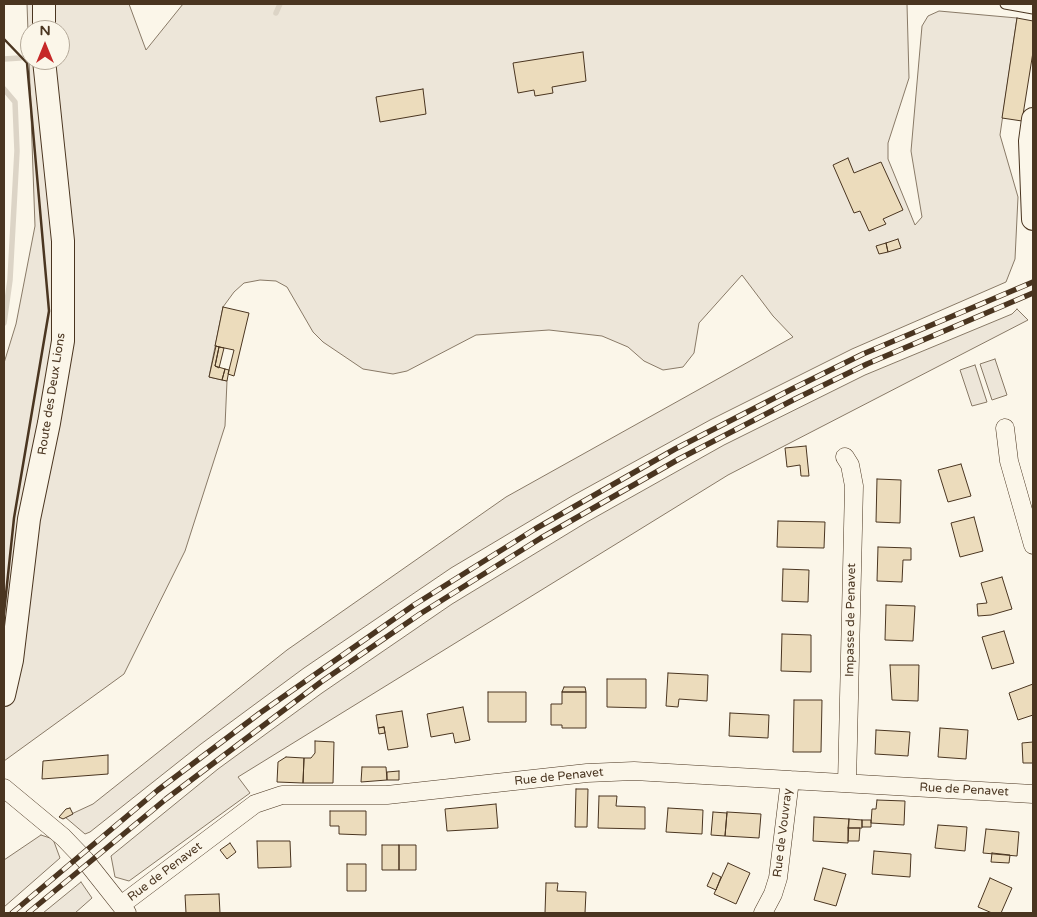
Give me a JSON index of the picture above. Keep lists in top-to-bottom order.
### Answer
{
  "streets": {
    "street": [
      "Route des Deux Lions",
      "Impasse de Penavet",
      "Rue de Penavet",
      "Rue de Vouvray"
    ]
  },
  "crossings": [
    ["Impasse de Penavet", "Rue de Penavet"],
    ["Rue de Penavet", "Rue de Vouvray"]
  ],
  "north": "top"
}
